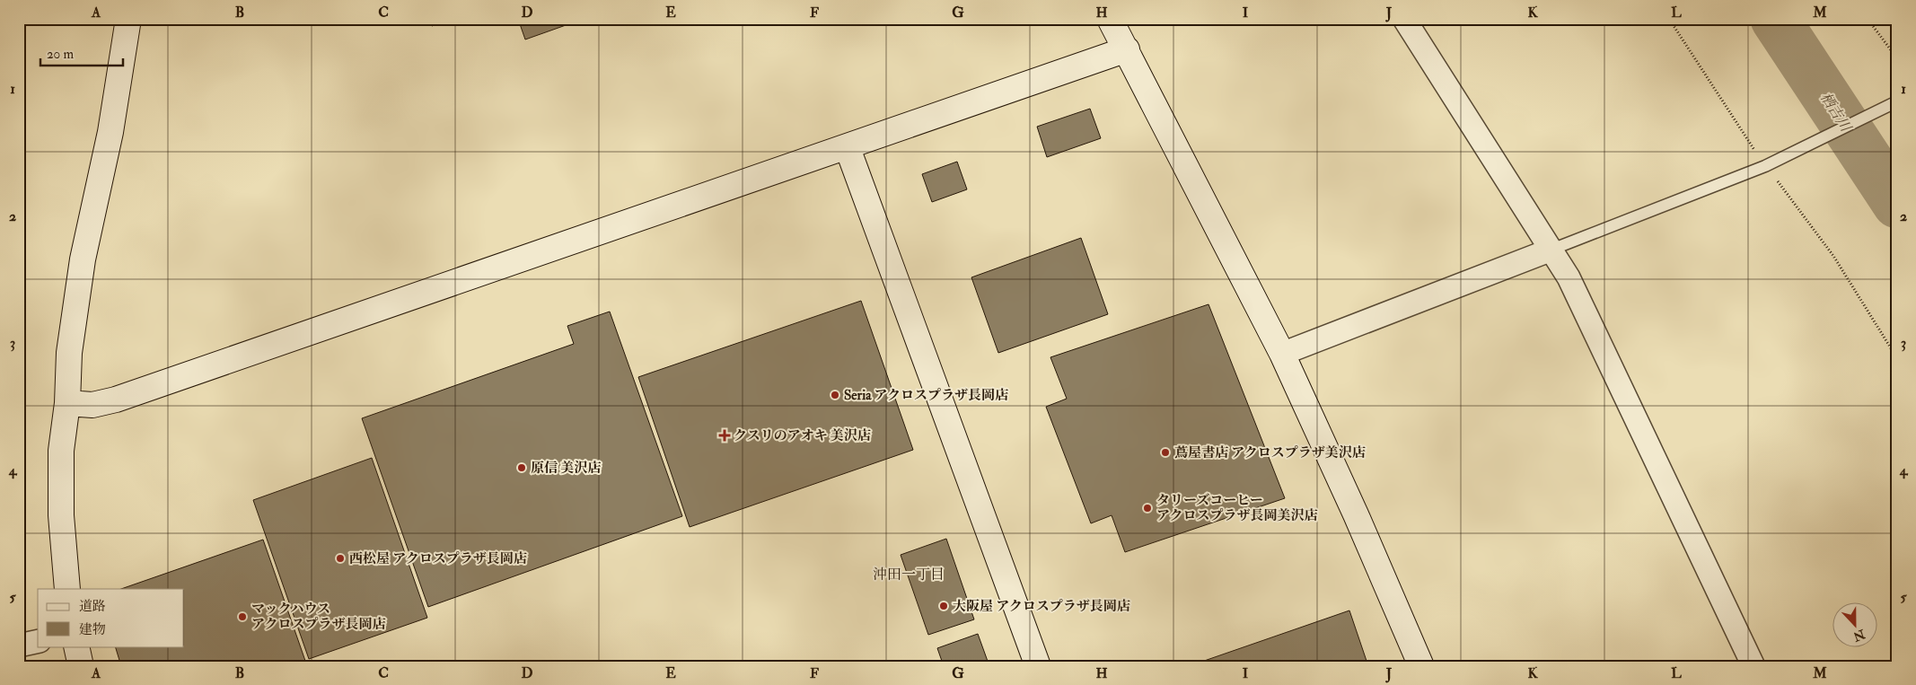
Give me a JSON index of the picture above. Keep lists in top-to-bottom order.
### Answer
{
  "districts": ["沖田一丁目"],
  "water": ["栖吉川"],
  "places": {
    "other": [
      "Seria アクロスプラザ長岡店",
      "蔦屋書店 アクロスプラザ美沢店",
      "原信 美沢店",
      "タリーズコーヒー アクロスプラザ長岡美沢店",
      "西松屋 アクロスプラザ長岡店",
      "大阪屋 アクロスプラザ長岡店",
      "マックハウス アクロスプラザ長岡店"
    ],
    "health": ["クスリのアオキ 美沢店"]
  },
  "legend": ["道路", "建物"],
  "scale_bar": "20 m",
  "north": "bottom",
  "grid": {
    "columns": [
      "A",
      "B",
      "C",
      "D",
      "E",
      "F",
      "G",
      "H",
      "I",
      "J",
      "K",
      "L",
      "M"
    ],
    "rows": [
      "1",
      "2",
      "3",
      "4",
      "5"
    ]
  }
}
